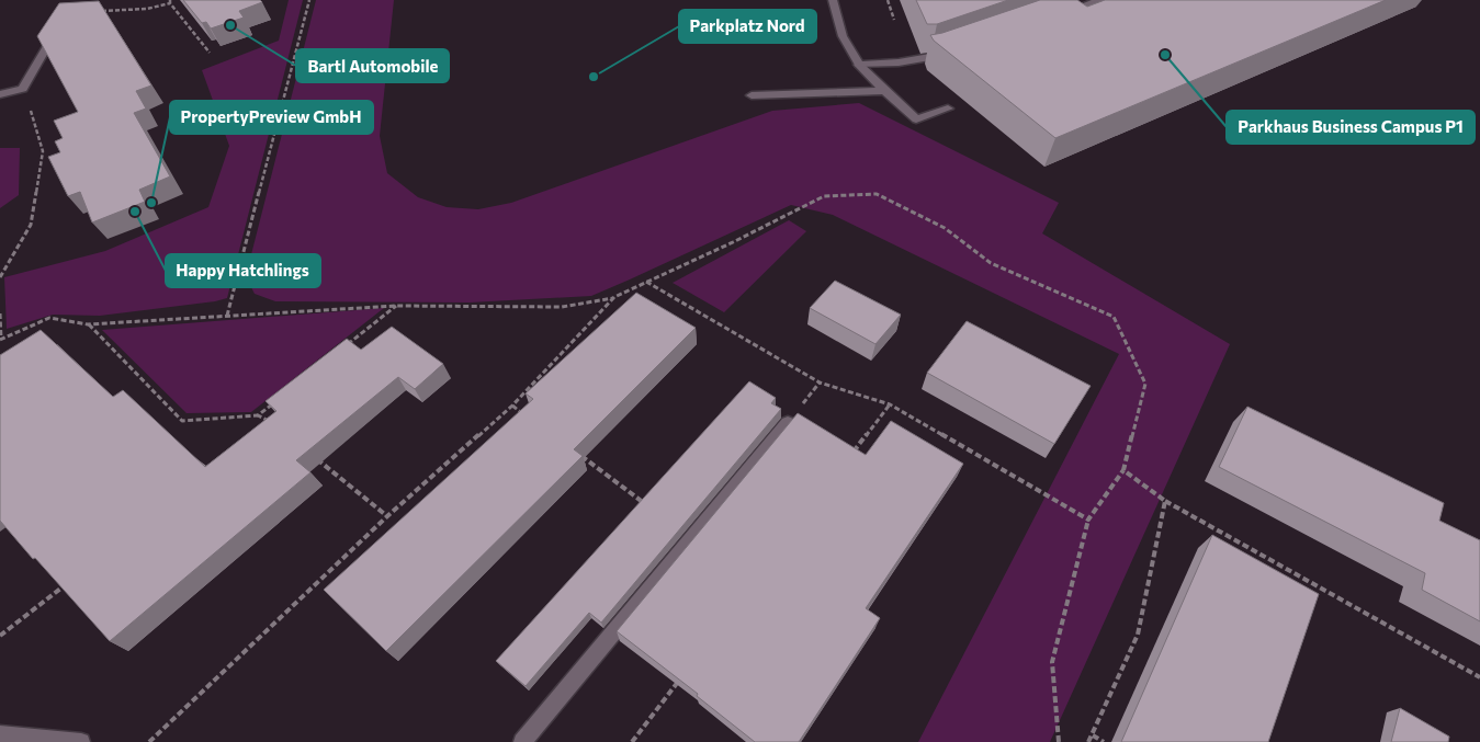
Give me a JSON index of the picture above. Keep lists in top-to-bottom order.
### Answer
{
  "places": [
    "Bartl Automobile",
    "Parkhaus Business Campus P1",
    "Parkplatz Nord",
    "PropertyPreview GmbH",
    "Happy Hatchlings"
  ]
}
